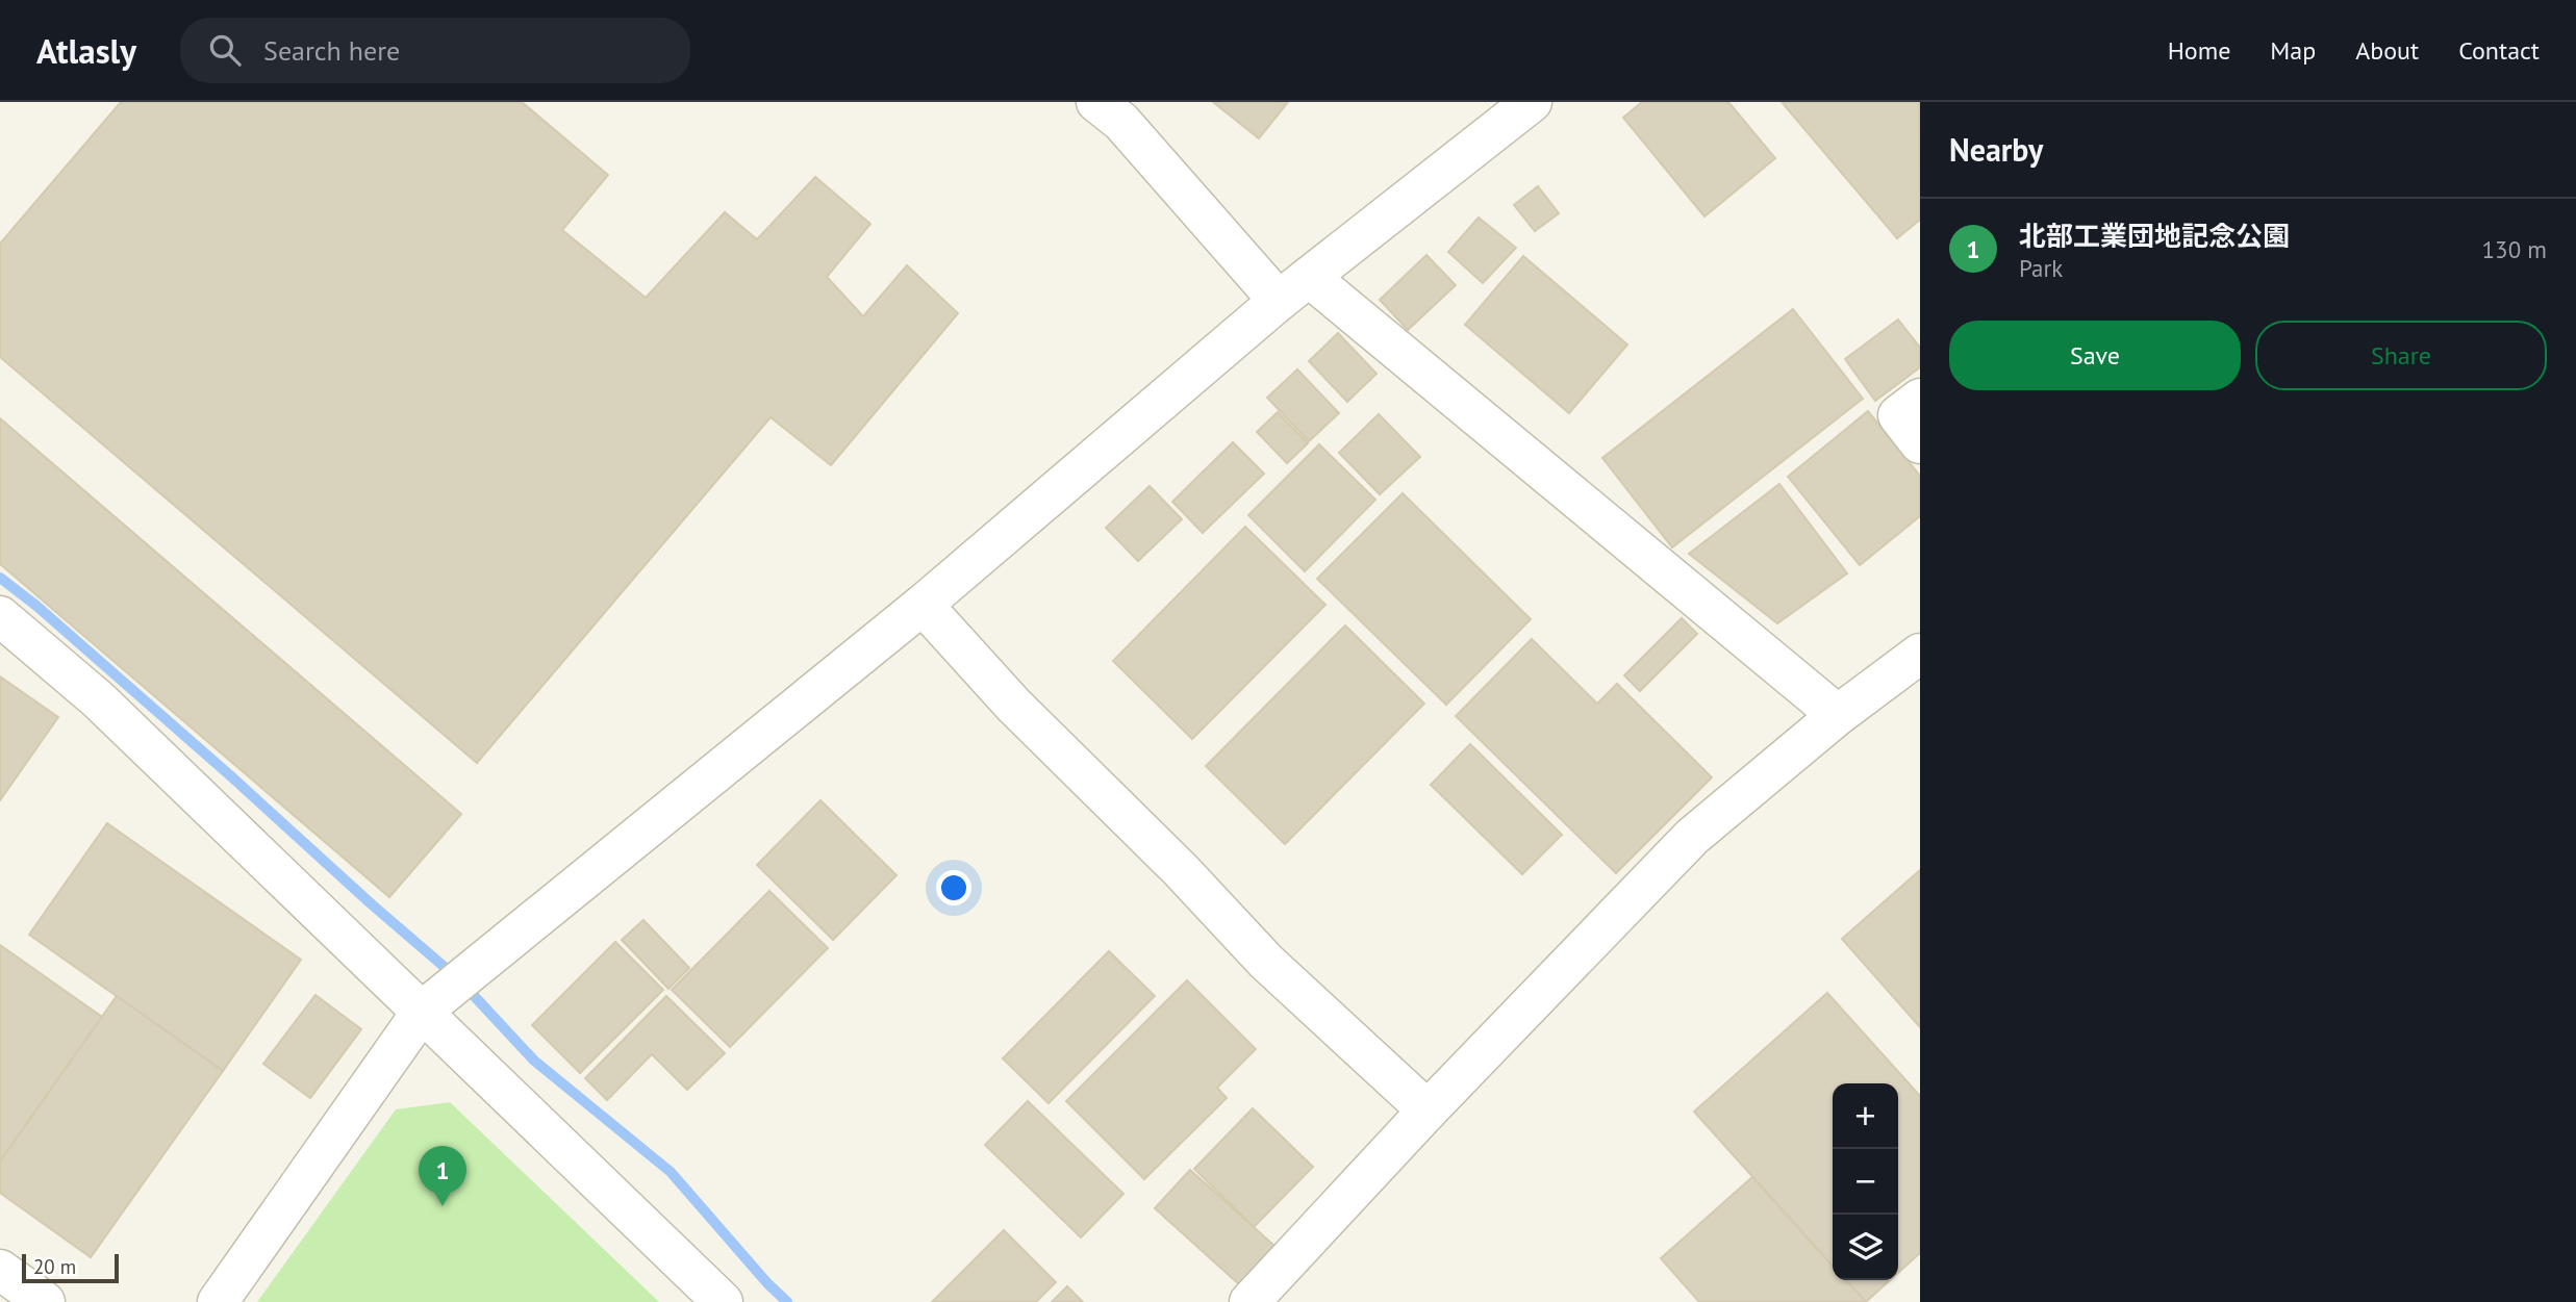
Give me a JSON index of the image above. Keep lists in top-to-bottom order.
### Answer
{
  "scale_bar": "20 m",
  "page": {
    "header": "Atlasly",
    "search": "Search here",
    "nav": [
      "Home",
      "Map",
      "About",
      "Contact"
    ],
    "heading": "Nearby",
    "list": [
      {
        "mark": "1",
        "name": "北部工業団地記念公園",
        "note": "Park",
        "value": "130 m"
      }
    ],
    "buttons": ["Save", "Share"],
    "map_buttons": ["+", "−"],
    "pins": "1",
    "scale": "20 m"
  }
}
